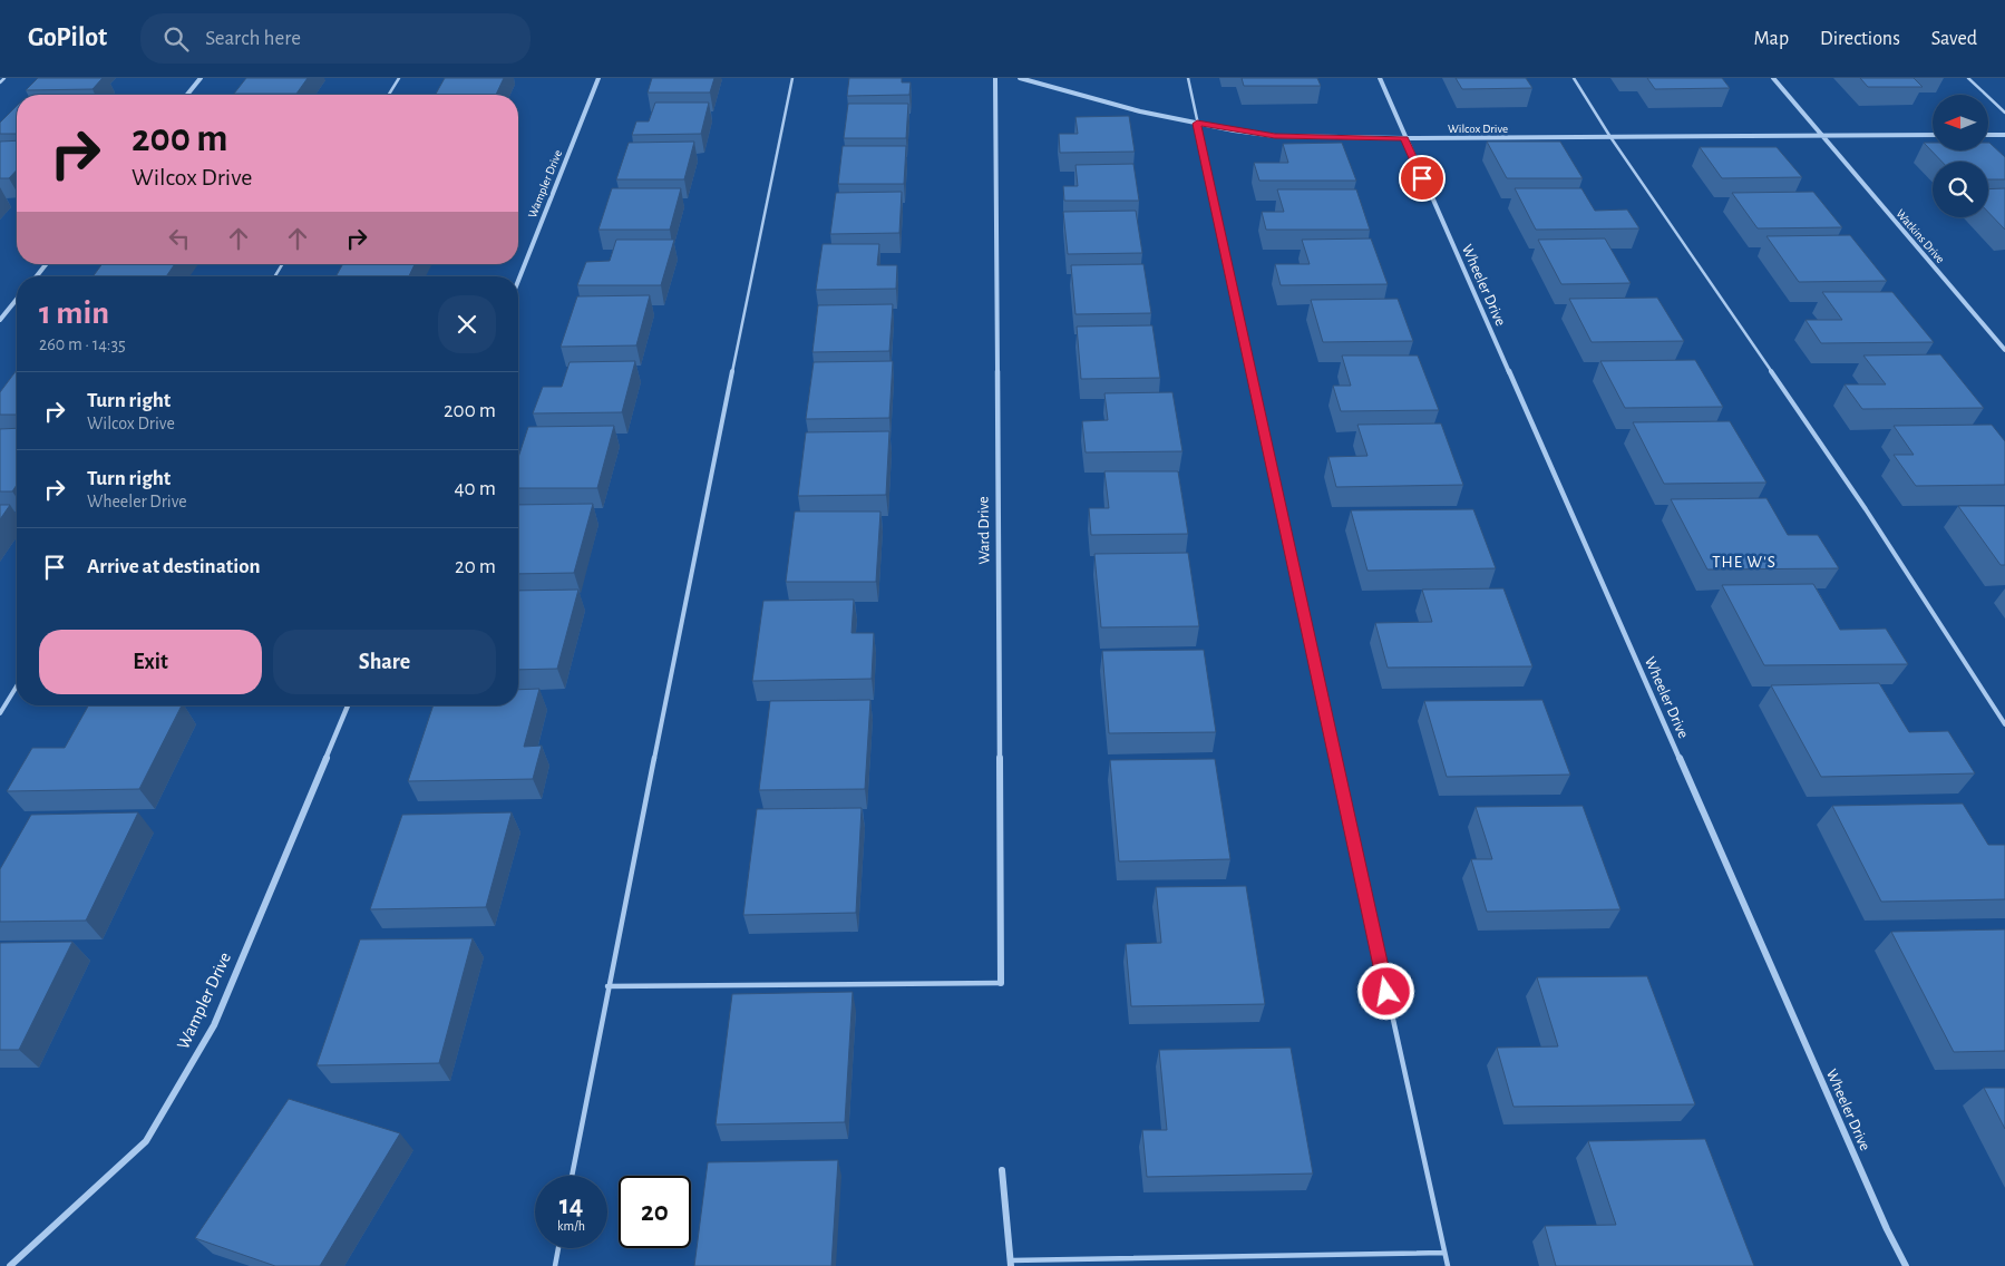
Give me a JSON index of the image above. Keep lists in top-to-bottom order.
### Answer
{
  "streets": {
    "street": [
      "Wilcox Drive",
      "Wampler Drive",
      "Watkins Drive",
      "Wheeler Drive",
      "Ward Drive"
    ]
  },
  "crossings": [
    ["Wilcox Drive", "Watkins Drive"],
    ["Wilcox Drive", "Wheeler Drive"]
  ],
  "districts": ["THE W'S"],
  "north": "left",
  "page": {
    "header": "GoPilot",
    "search": "Search here",
    "nav": ["Map", "Directions", "Saved"],
    "turn": ["200 m", "Wilcox Drive"],
    "heading": ["1 min", "260 m · 14:35"],
    "list": [
      {
        "name": "Turn right",
        "note": "Wilcox Drive",
        "value": "200 m"
      },
      {
        "name": "Turn right",
        "note": "Wheeler Drive",
        "value": "40 m"
      },
      {
        "name": "Arrive at destination",
        "value": "20 m"
      }
    ],
    "buttons": ["Exit", "Share"],
    "speed": "14 km/h",
    "limit": "20"
  }
}
